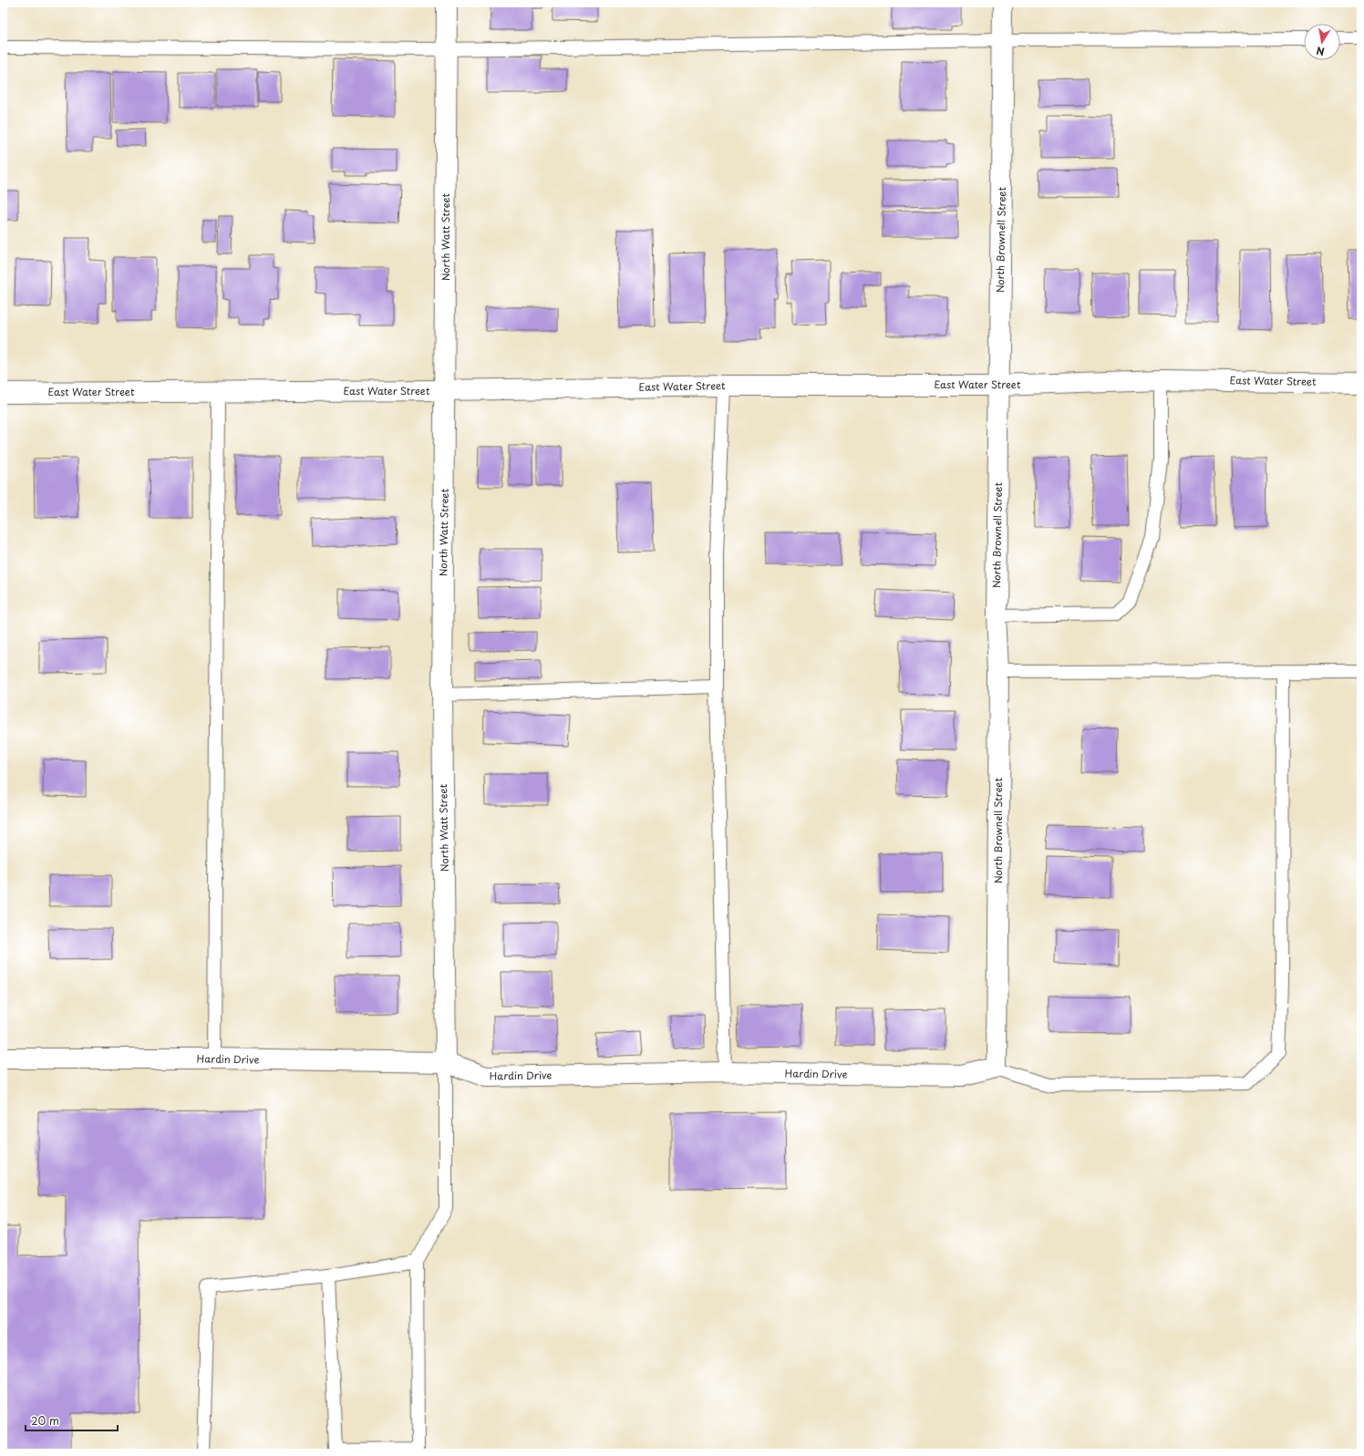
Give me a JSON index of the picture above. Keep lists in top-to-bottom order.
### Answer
{
  "streets": {
    "street": [
      "North Watt Street",
      "North Brownell Street",
      "East Water Street",
      "Hardin Drive"
    ]
  },
  "crossings": [
    ["North Watt Street", "East Water Street"],
    ["North Watt Street", "Hardin Drive"],
    ["North Brownell Street", "East Water Street"],
    ["North Brownell Street", "Hardin Drive"]
  ],
  "scale_bar": "20 m",
  "north": "bottom"
}
